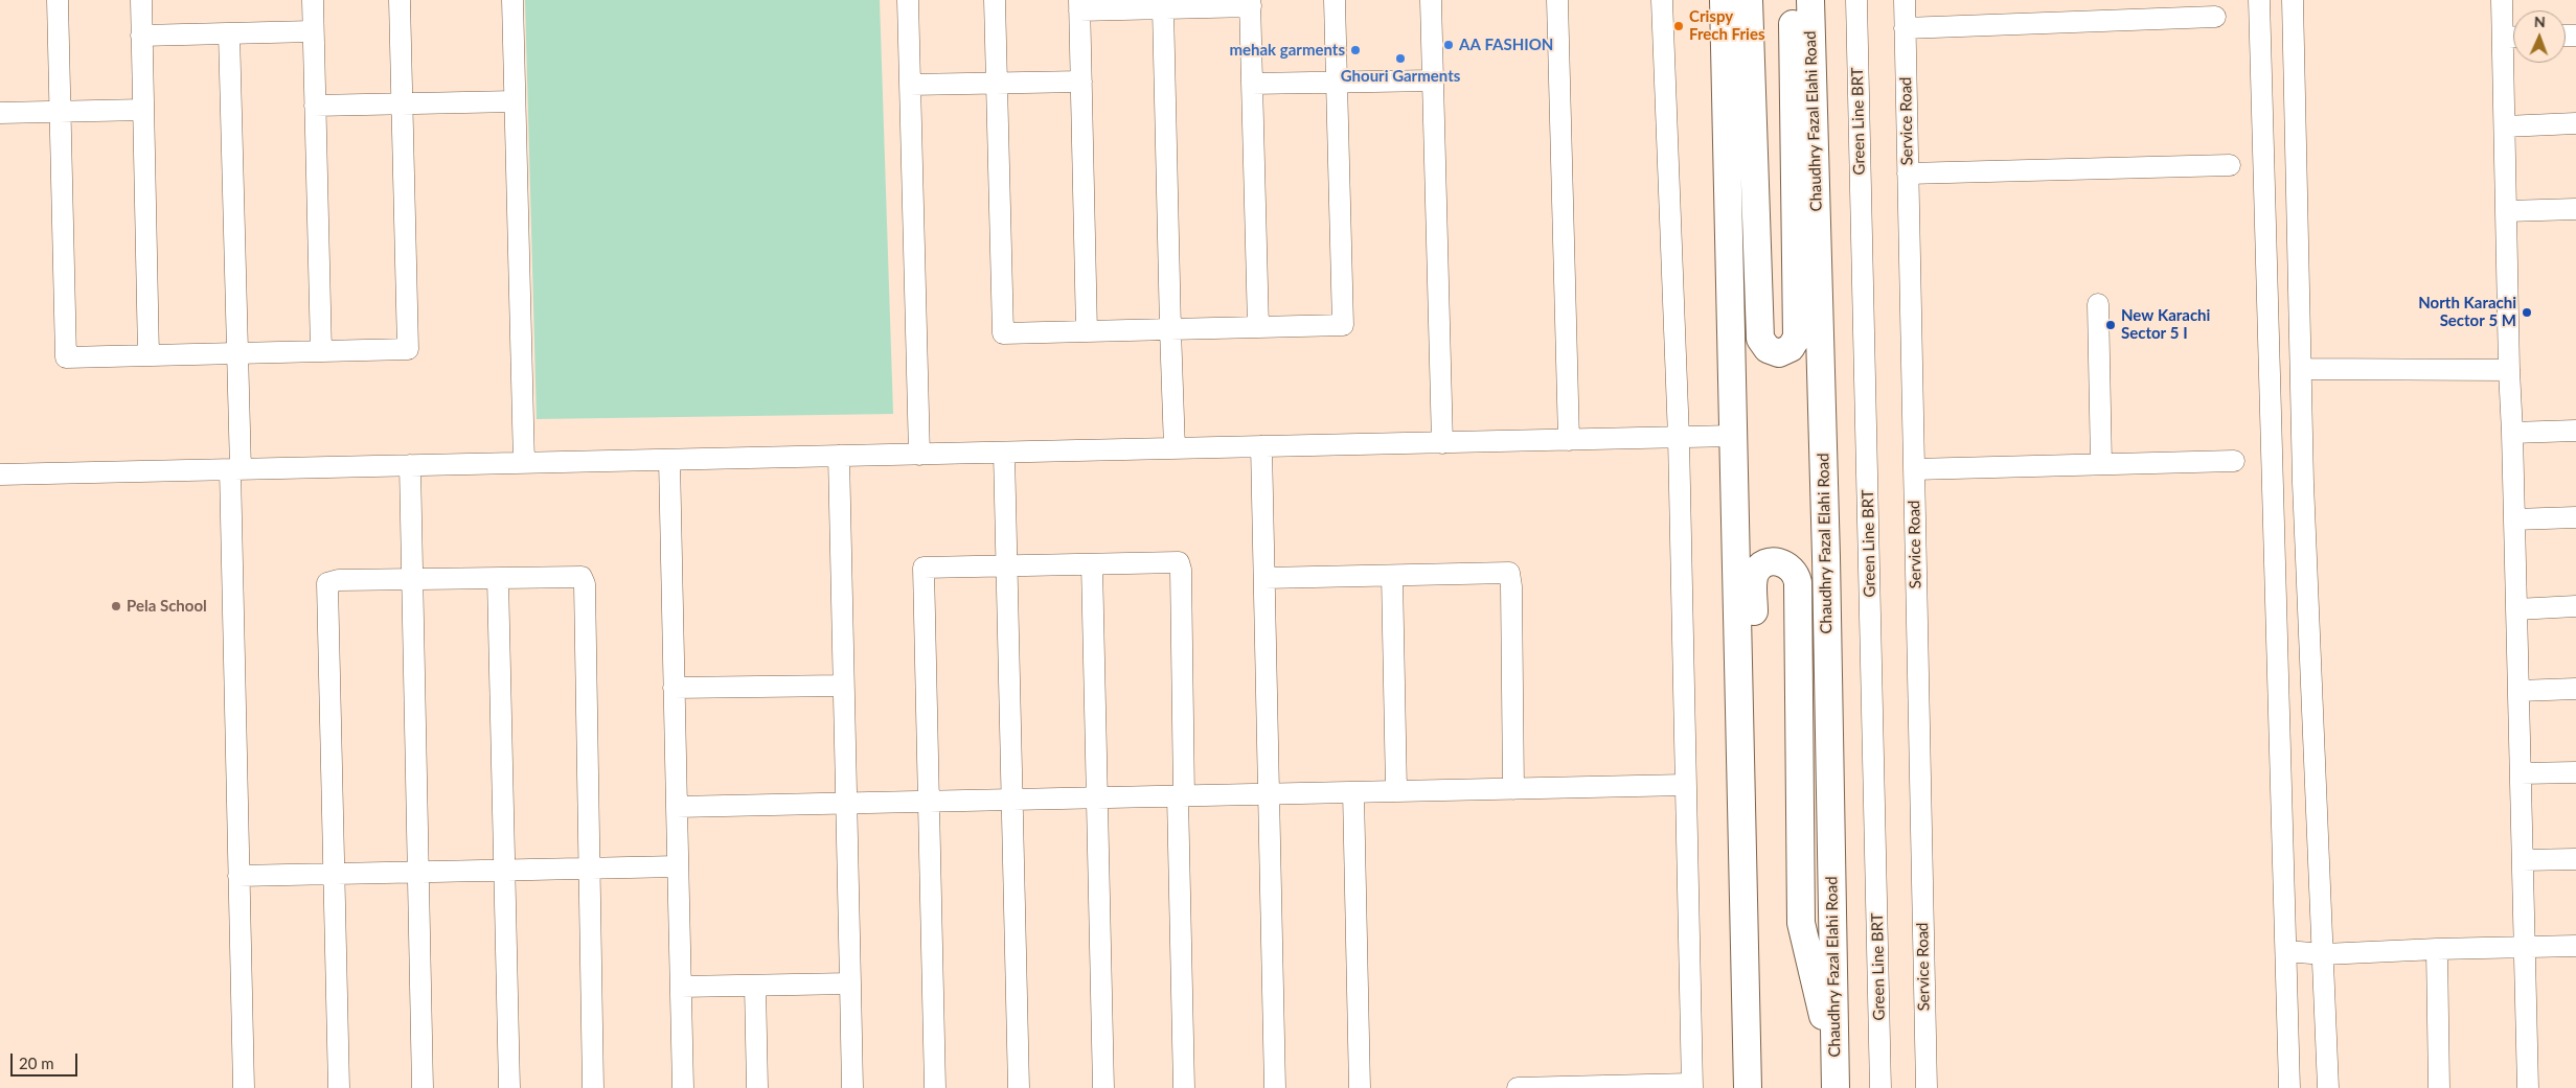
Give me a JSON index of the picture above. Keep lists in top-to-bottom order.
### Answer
{
  "streets": {
    "main road": ["Chaudhry Fazal Elahi Road"],
    "street": ["Green Line BRT", "Service Road"]
  },
  "places": [
    "Crispy Frech Fries",
    "AA FASHION",
    "mehak garments",
    "Ghouri Garments",
    "North Karachi Sector 5 M",
    "New Karachi Sector 5 I",
    "Pela School"
  ],
  "scale_bar": "20 m",
  "north": "top"
}
